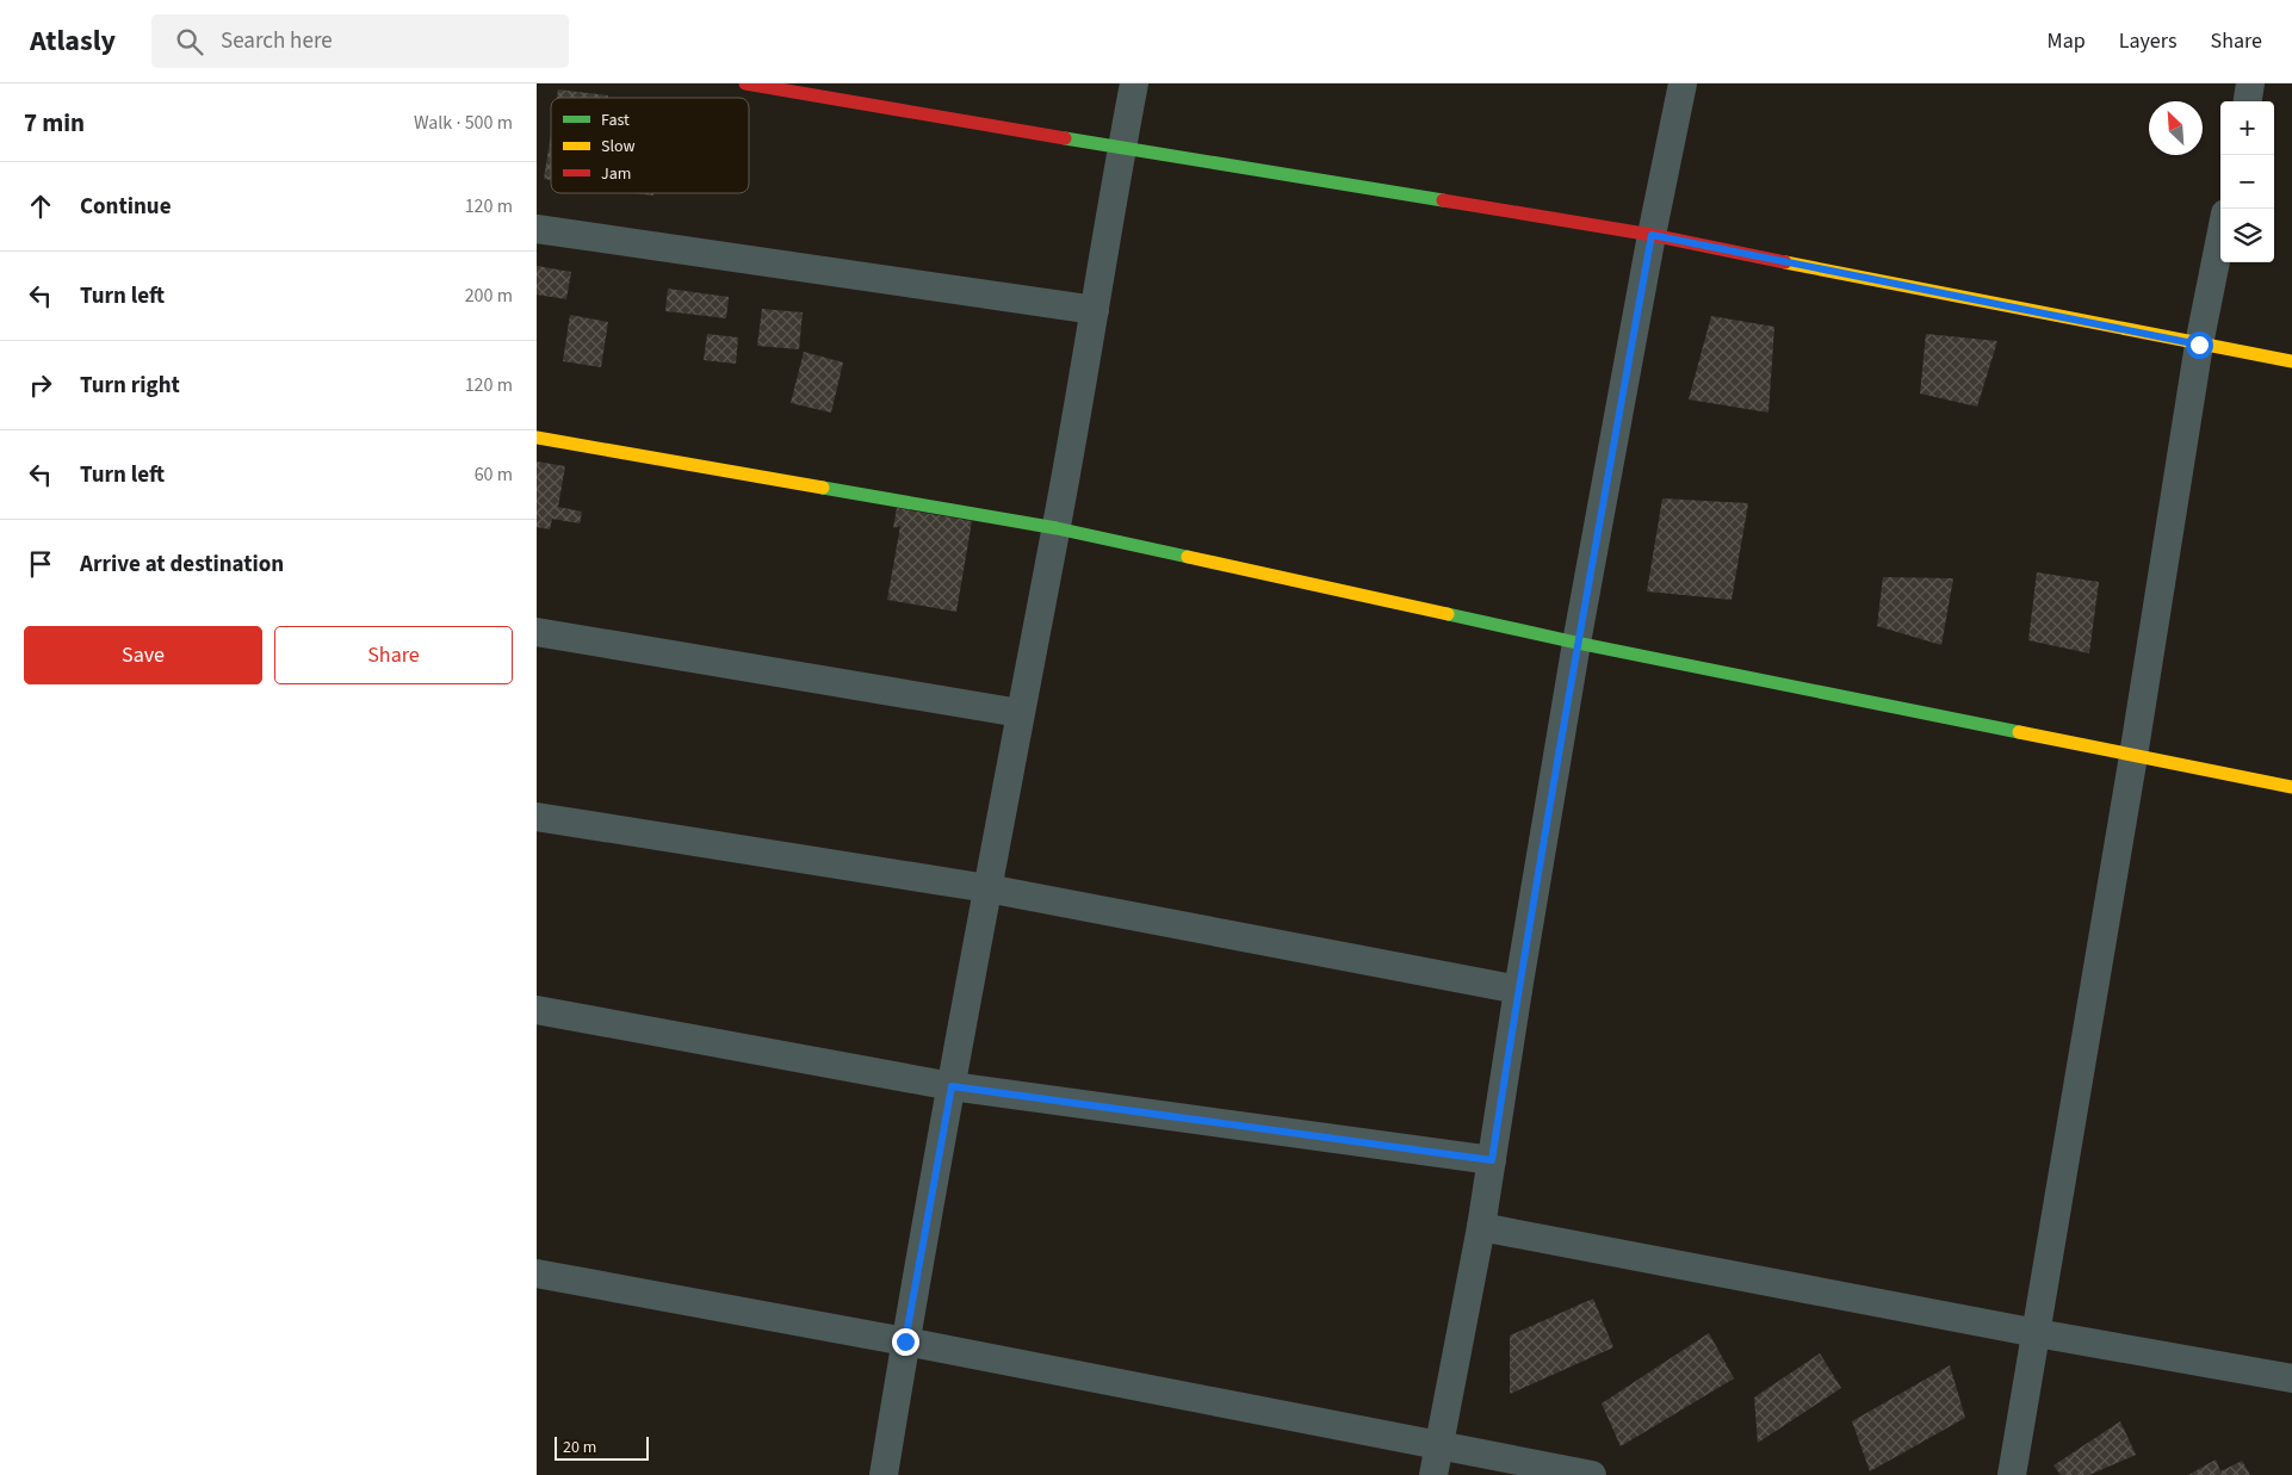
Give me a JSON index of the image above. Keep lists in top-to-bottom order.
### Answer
{
  "legend": ["Fast", "Slow", "Jam"],
  "scale_bar": "20 m",
  "north": "top left",
  "page": {
    "header": "Atlasly",
    "search": "Search here",
    "nav": ["Map", "Layers", "Share"],
    "heading": ["7 min", "Walk · 500 m"],
    "map_buttons": ["+", "−"],
    "list": [
      ["Continue", "120 m"],
      ["Turn left", "200 m"],
      ["Turn right", "120 m"],
      ["Turn left", "60 m"],
      "Arrive at destination"
    ],
    "buttons": ["Save", "Share"],
    "scale": "20 m"
  }
}
